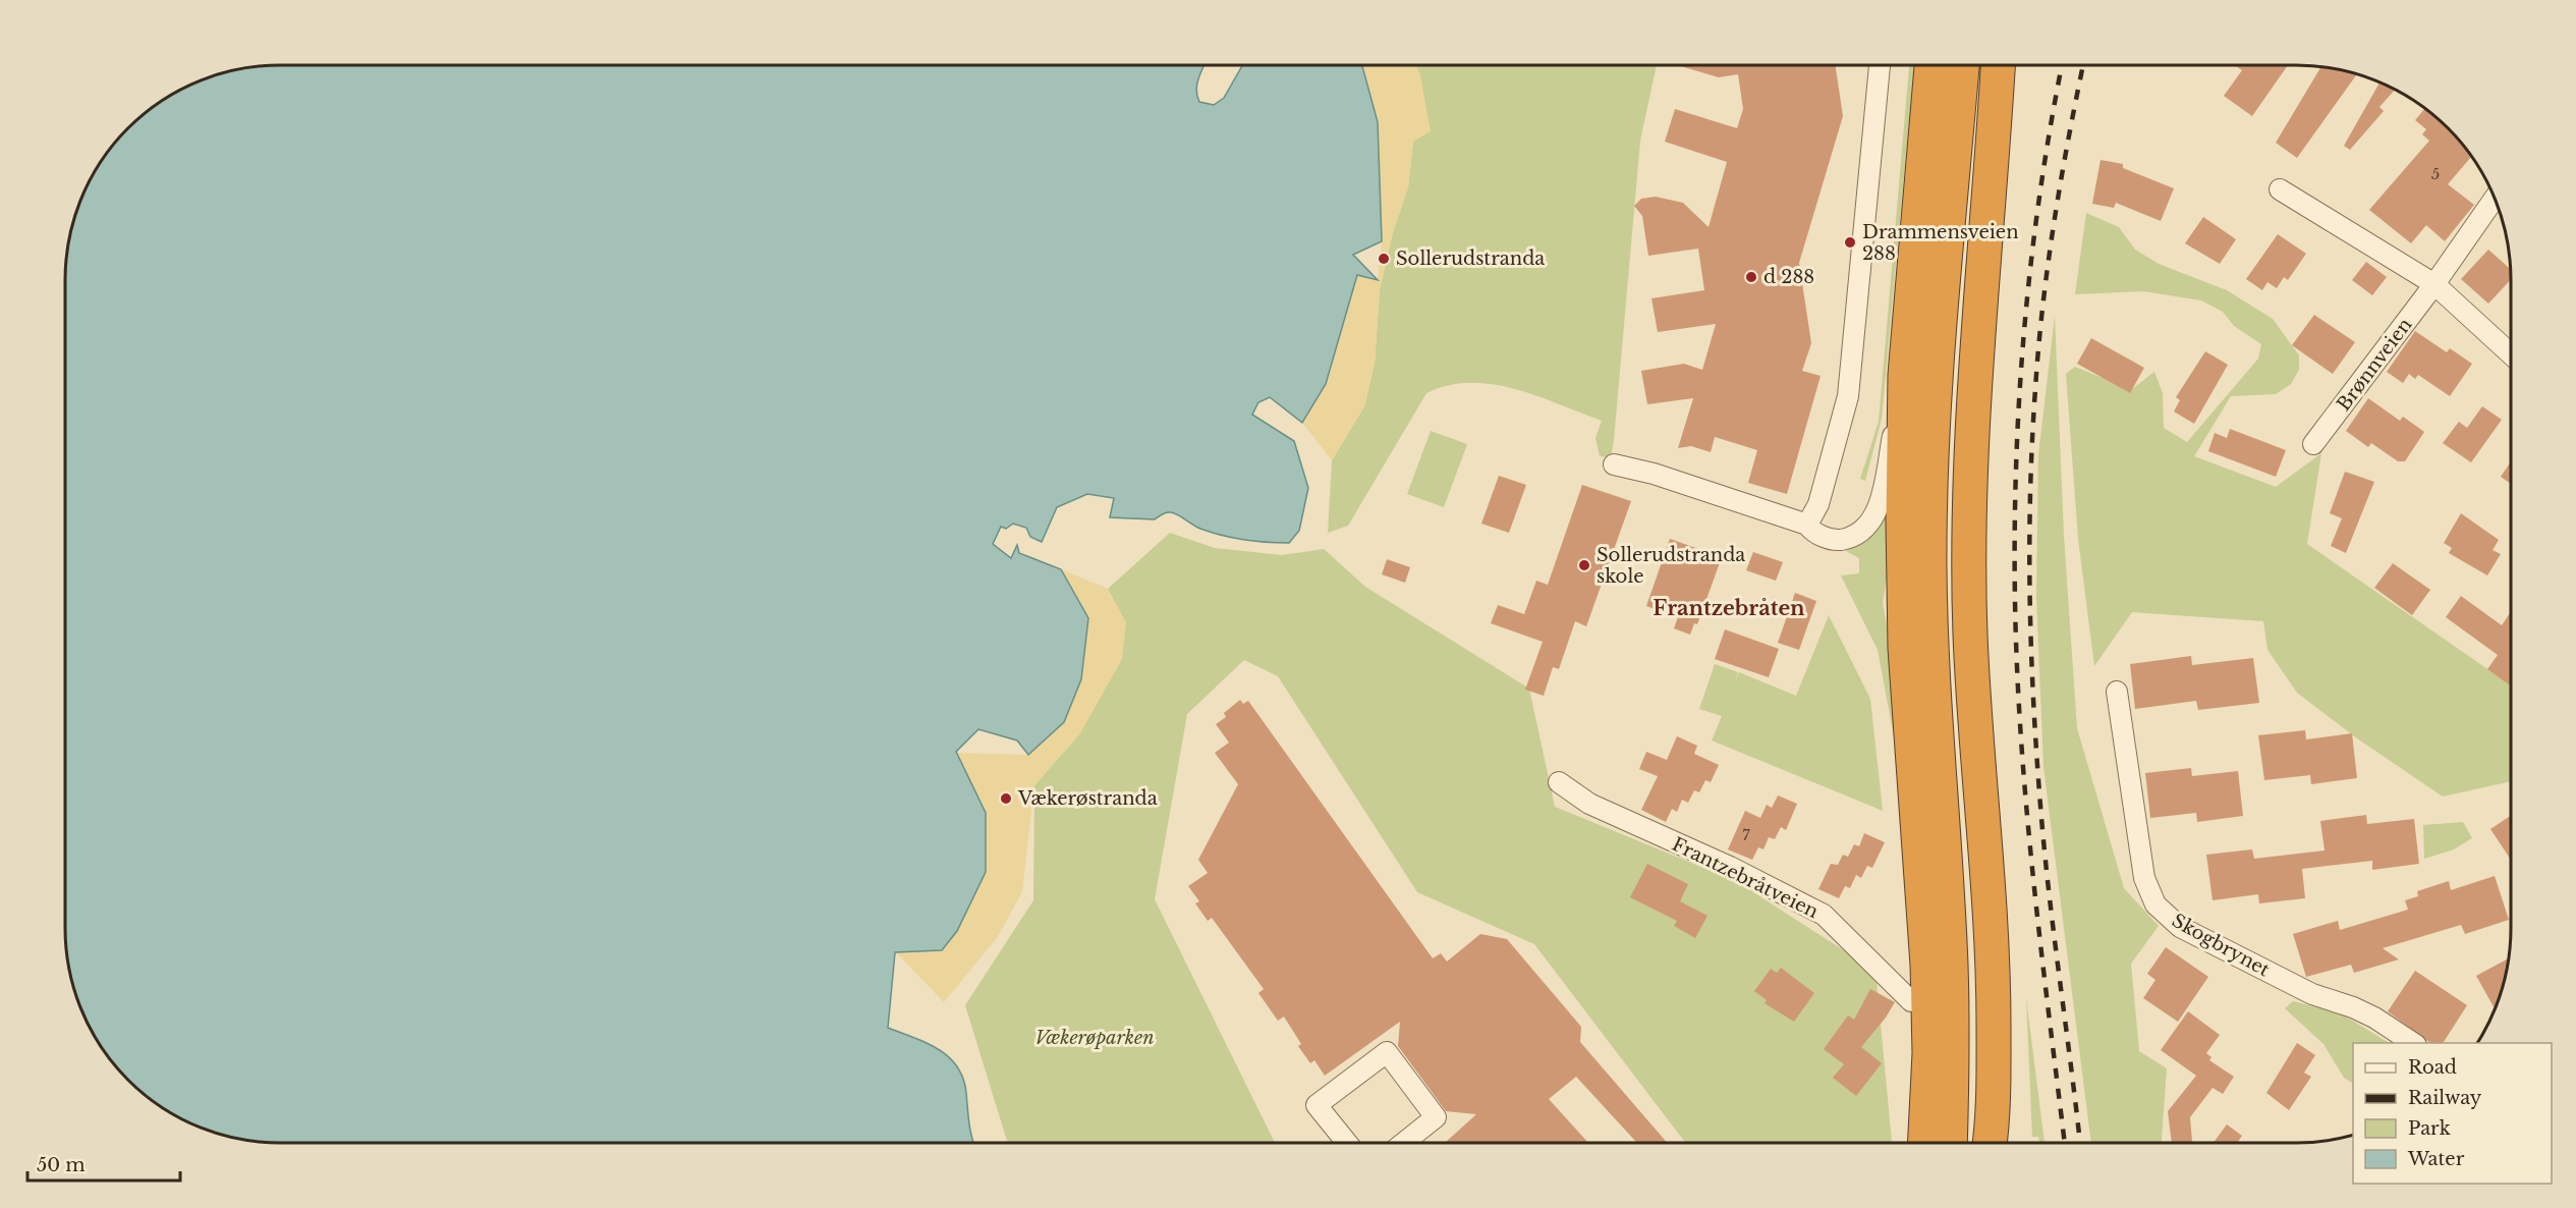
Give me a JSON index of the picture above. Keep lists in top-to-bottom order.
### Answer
{
  "streets": {
    "street": ["Brønnveien", "Frantzebråtveien", "Skogbrynet"]
  },
  "districts": ["Frantzebråten"],
  "parks": ["Vækerøparken"],
  "places": [
    "Drammensveien 288",
    "Sollerudstranda",
    "d 288",
    "Sollerudstranda skole",
    "Vækerøstranda"
  ],
  "house_numbers": ["5", "7"],
  "legend": [
    "Road",
    "Railway",
    "Park",
    "Water"
  ],
  "scale_bar": "50 m"
}
